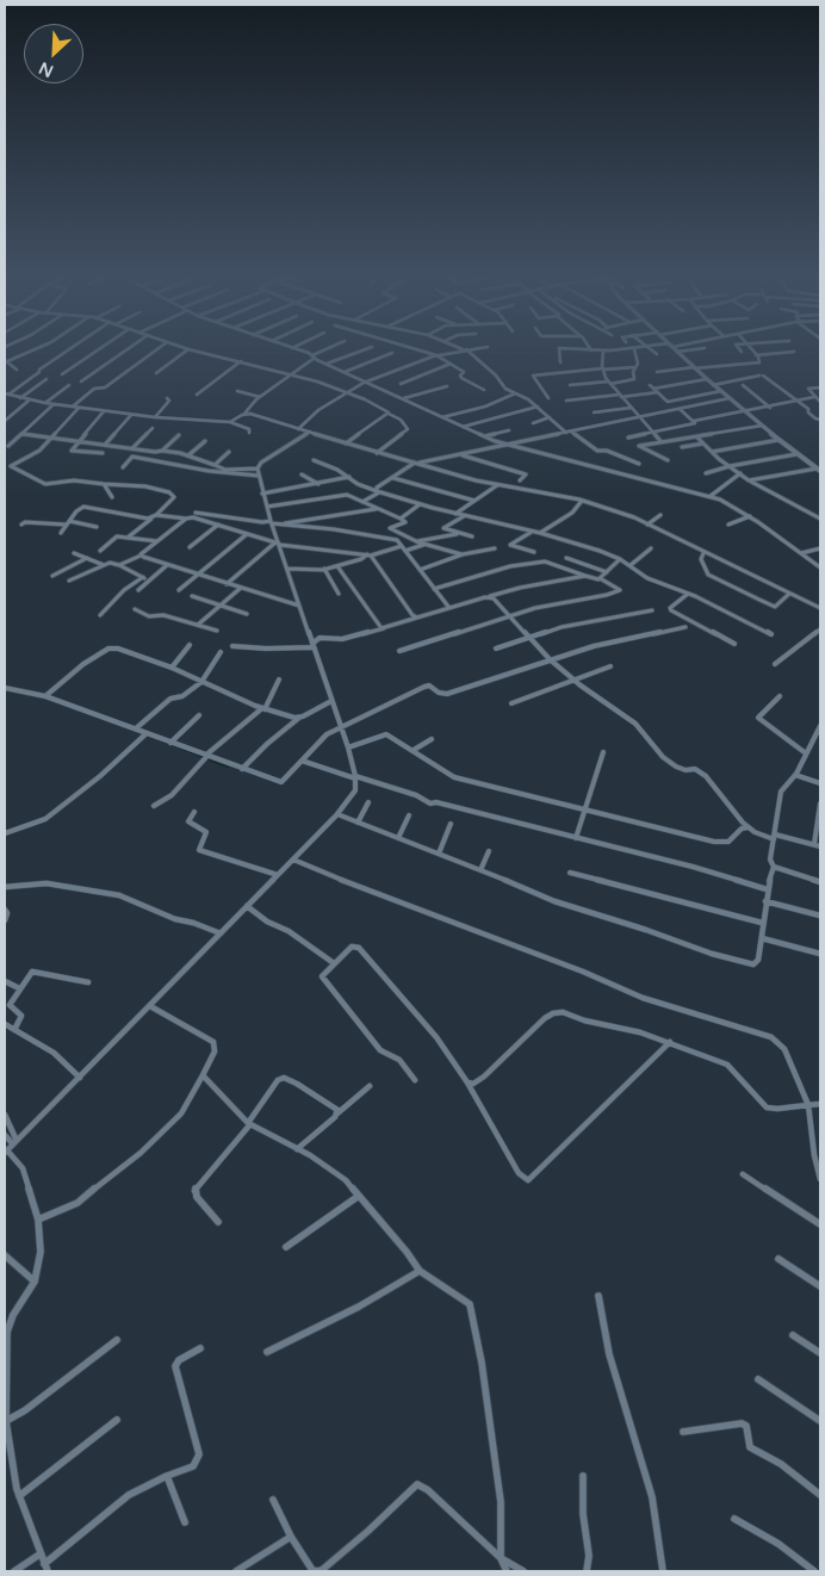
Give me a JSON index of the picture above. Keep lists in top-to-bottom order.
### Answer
{
  "north": "bottom left"
}
